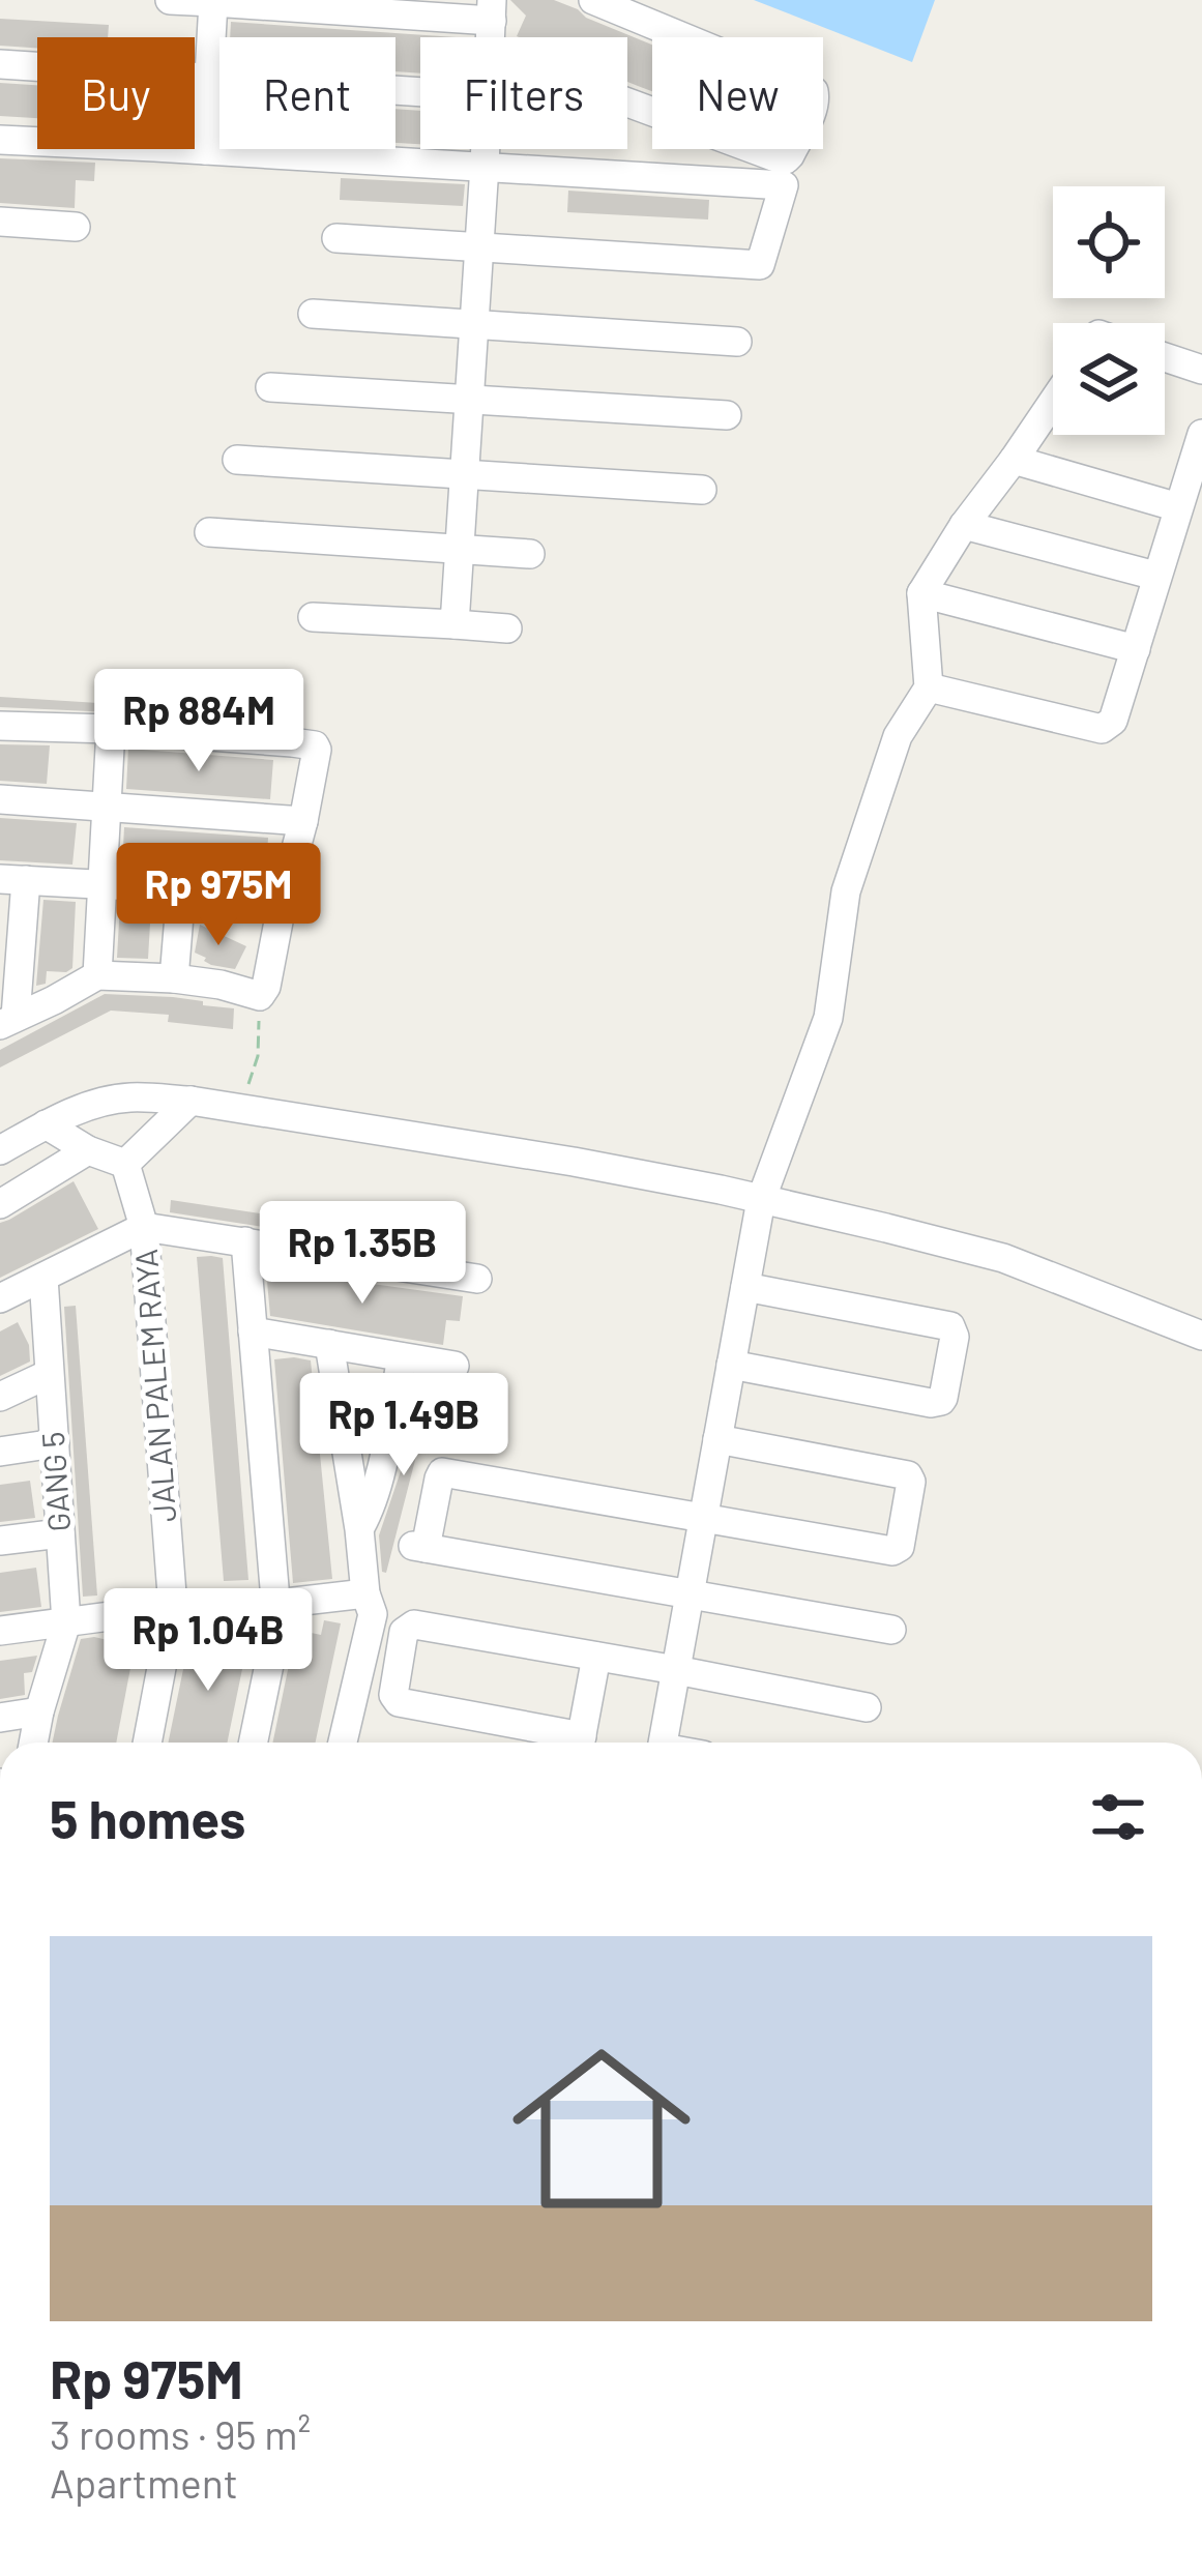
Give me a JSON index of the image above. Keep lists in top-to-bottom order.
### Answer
{
  "streets": {
    "street": ["JALAN PALEM RAYA", "GANG 5"]
  },
  "page": {
    "chip": [
      "Buy",
      "Rent",
      "Filters",
      "New"
    ],
    "price": [
      "Rp 884M",
      "Rp 975M",
      "Rp 1.35B",
      "Rp 1.49B",
      "Rp 1.04B"
    ],
    "heading": "5 homes",
    "list": [
      {
        "name": "Rp 975M",
        "note": "3 rooms · 95 m² · Apartment"
      }
    ]
  }
}
